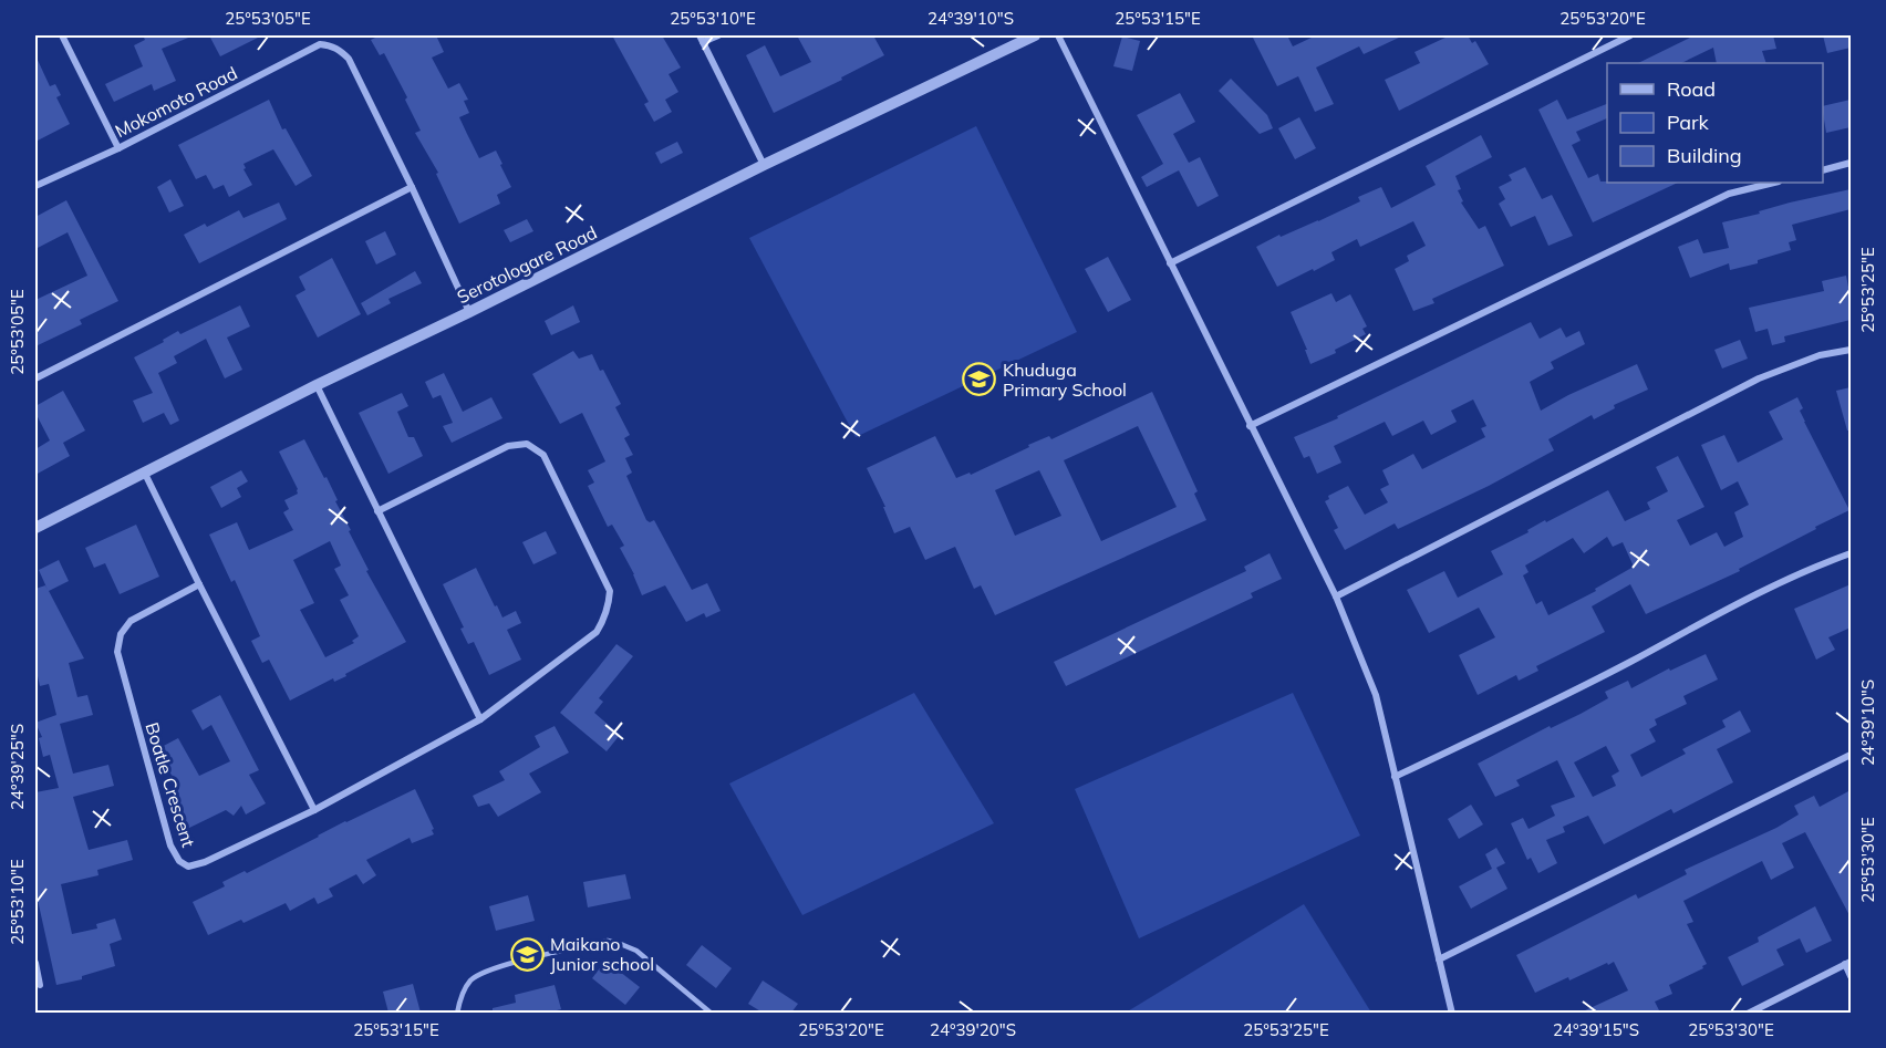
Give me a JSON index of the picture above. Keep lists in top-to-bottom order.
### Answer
{
  "streets": {
    "street": ["Mokomoto Road", "Serotologare Road", "Boatle Crescent"]
  },
  "places": {
    "school or university": ["Khuduga Primary School", "Maikano Junior school"]
  },
  "legend": ["Road", "Park", "Building"],
  "coordinates": [
    "25°53'05\"E",
    "25°53'10\"E",
    "24°39'10\"S",
    "25°53'15\"E",
    "25°53'20\"E",
    "25°53'25\"E",
    "24°39'25\"S",
    "25°53'30\"E",
    "24°39'20\"S",
    "24°39'15\"S"
  ]
}
